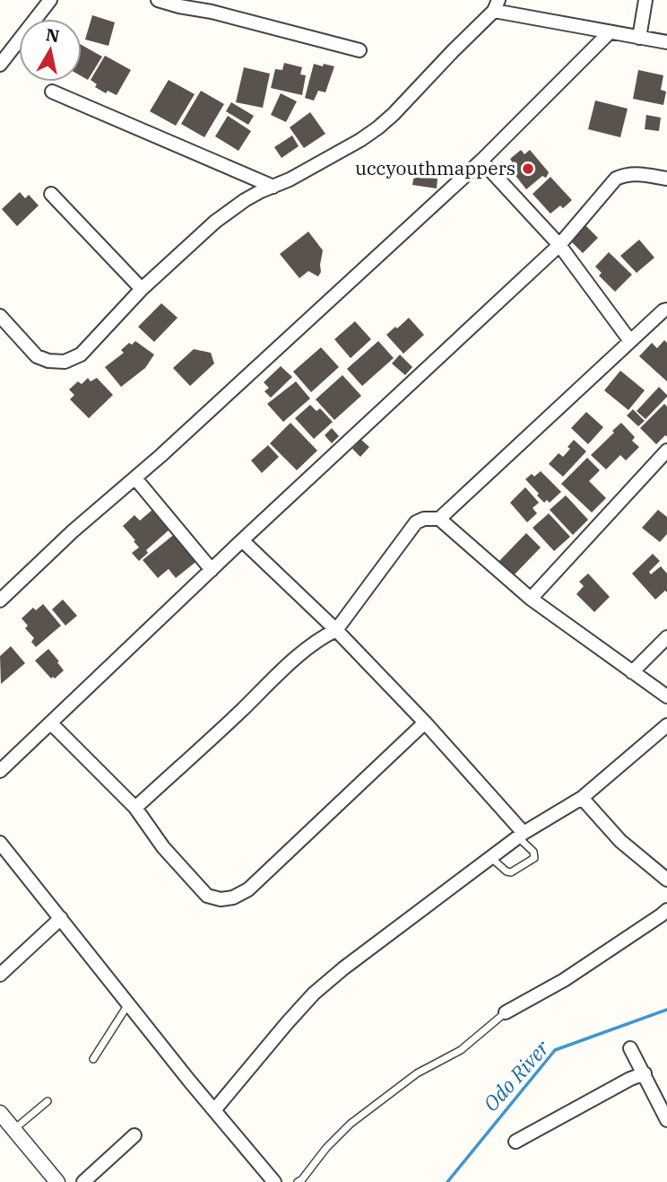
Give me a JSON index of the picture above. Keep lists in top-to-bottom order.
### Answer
{
  "water": ["Odo River"],
  "places": ["uccyouthmappers"],
  "north": "top"
}
